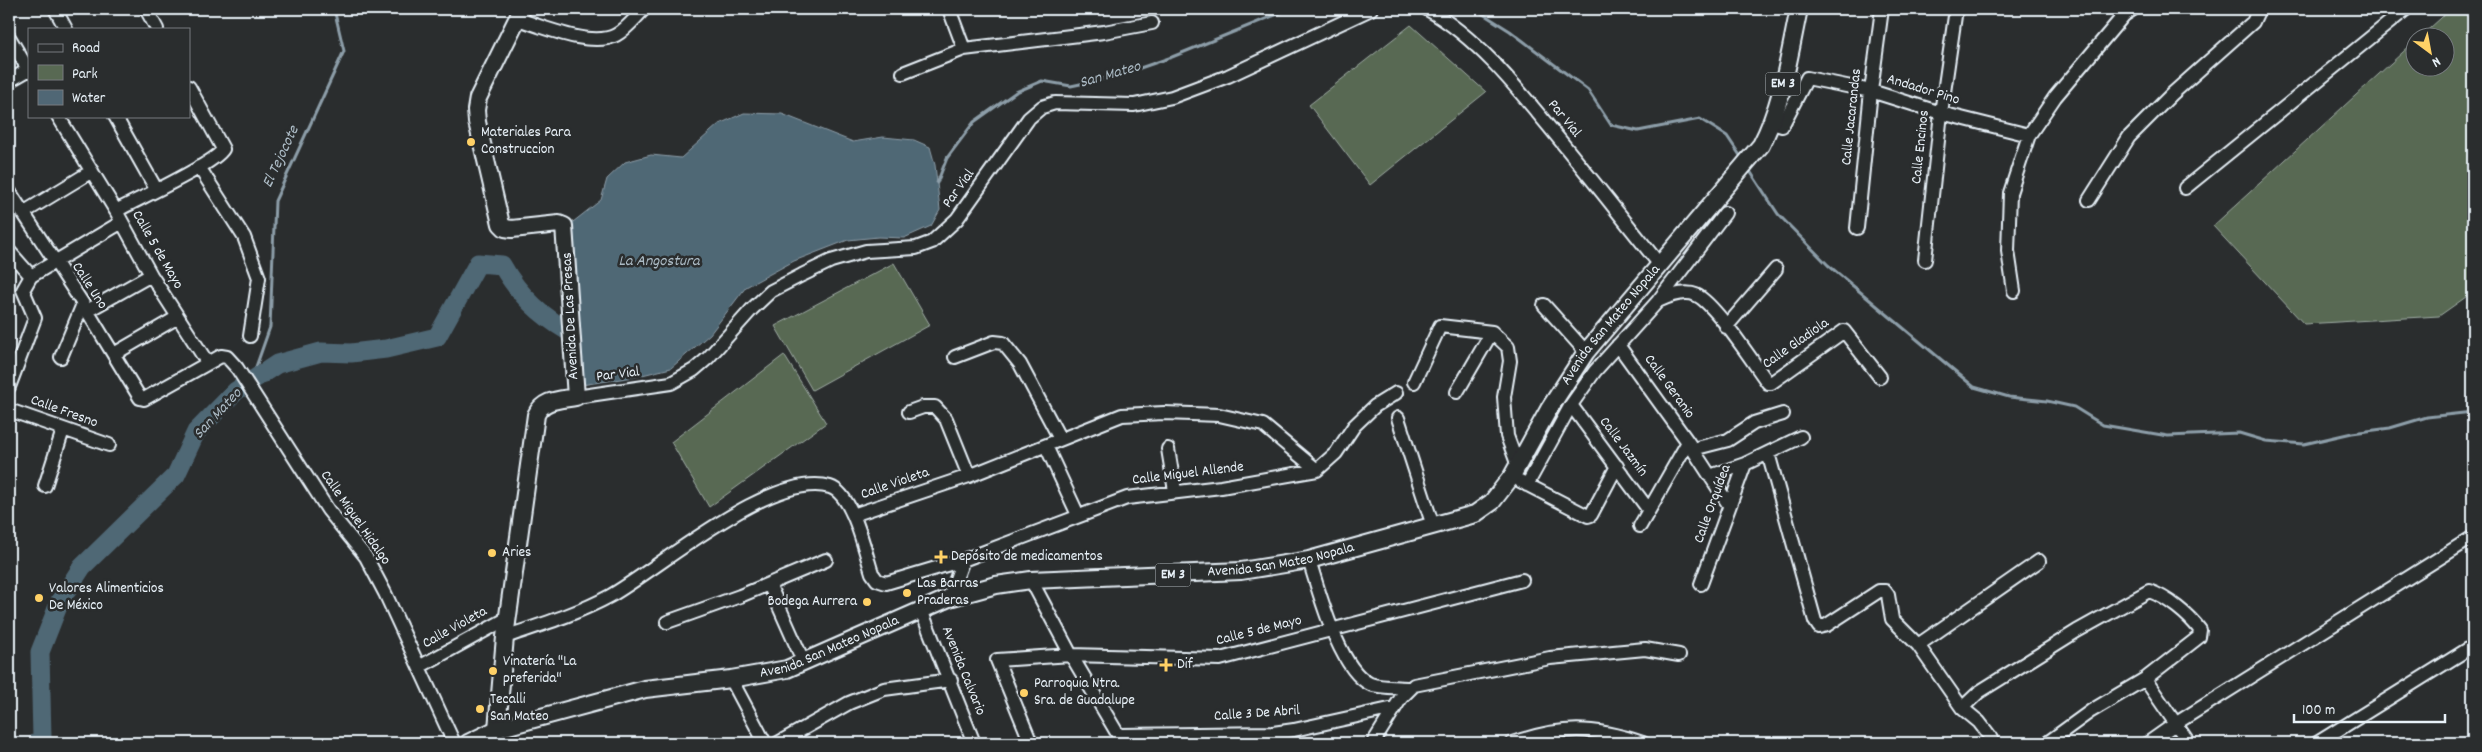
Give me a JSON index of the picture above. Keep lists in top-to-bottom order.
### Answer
{
  "streets": {
    "main road": ["EM 3", "Avenida De Las Presas", "Avenida San Mateo Nopala"],
    "street": [
      "Andador Pino",
      "Calle Jacarandas",
      "Par Vial",
      "Calle Encinos",
      "Calle 5 de Mayo",
      "Calle Uno",
      "Calle Gladiola",
      "Calle Geranio",
      "Calle Fresno",
      "Calle Jazmín",
      "Calle Miguel Allende",
      "Calle Violeta",
      "Calle Orquídea",
      "Calle Miguel Hidalgo",
      "Avenida Calvario",
      "Calle 3 De Abril"
    ]
  },
  "crossings": [
    ["Andador Pino", "Calle Jacarandas"],
    ["Andador Pino", "Calle Encinos"],
    ["Andador Pino", "Avenida San Mateo Nopala"],
    ["Par Vial", "Avenida De Las Presas"],
    ["Par Vial", "Avenida San Mateo Nopala"],
    ["Calle 5 de Mayo", "Calle Uno"],
    ["Calle 5 de Mayo", "Calle Miguel Hidalgo"],
    ["Calle Uno", "Calle Miguel Hidalgo"],
    ["Avenida De Las Presas", "Avenida San Mateo Nopala"],
    ["Avenida De Las Presas", "Calle Violeta"],
    ["Avenida San Mateo Nopala", "Avenida Calvario"],
    ["Calle Geranio", "Calle Orquídea"],
    ["Calle Miguel Allende", "Calle Violeta"],
    ["Calle Violeta", "Calle Miguel Hidalgo"]
  ],
  "water": ["San Mateo", "El Tejocote", "La Angostura"],
  "places": {
    "other": [
      "Materiales Para Construccion",
      "Aries",
      "Las Barras Praderas",
      "Valores Alimenticios De México",
      "Bodega Aurrera",
      "Vinatería \"La preferida\"",
      "Parroquia Ntra. Sra. de Guadalupe",
      "Tecalli San Mateo"
    ],
    "health": ["Depósito de medicamentos", "Dif"]
  },
  "legend": ["Road", "Park", "Water"],
  "scale_bar": "100 m",
  "north": "bottom right"
}
